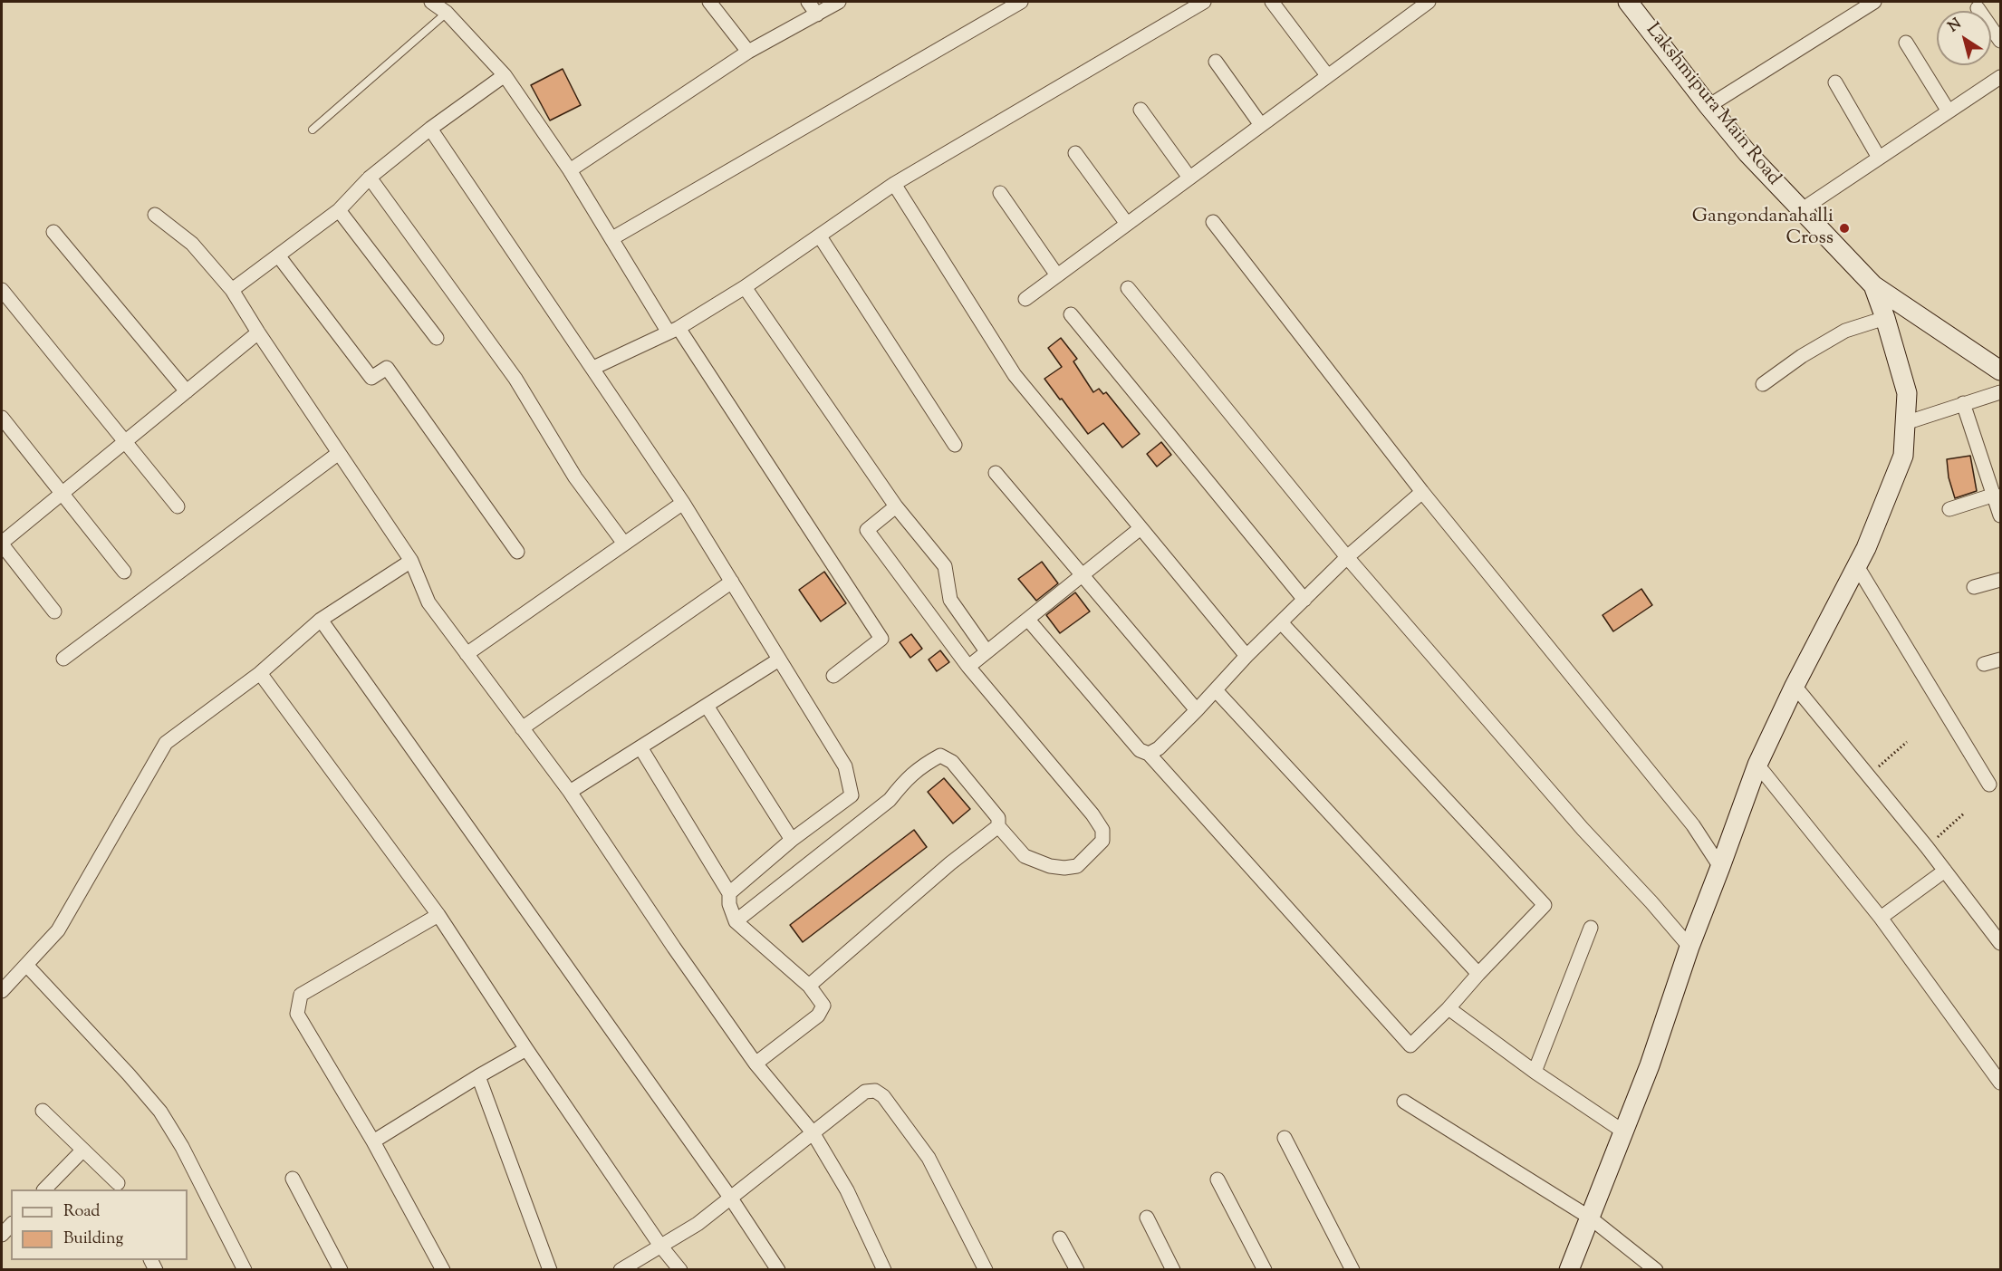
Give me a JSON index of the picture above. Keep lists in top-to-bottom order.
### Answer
{
  "streets": {
    "street": ["Lakshmipura Main Road"]
  },
  "places": ["Gangondanahalli Cross"],
  "legend": ["Road", "Building"],
  "north": "top left"
}
